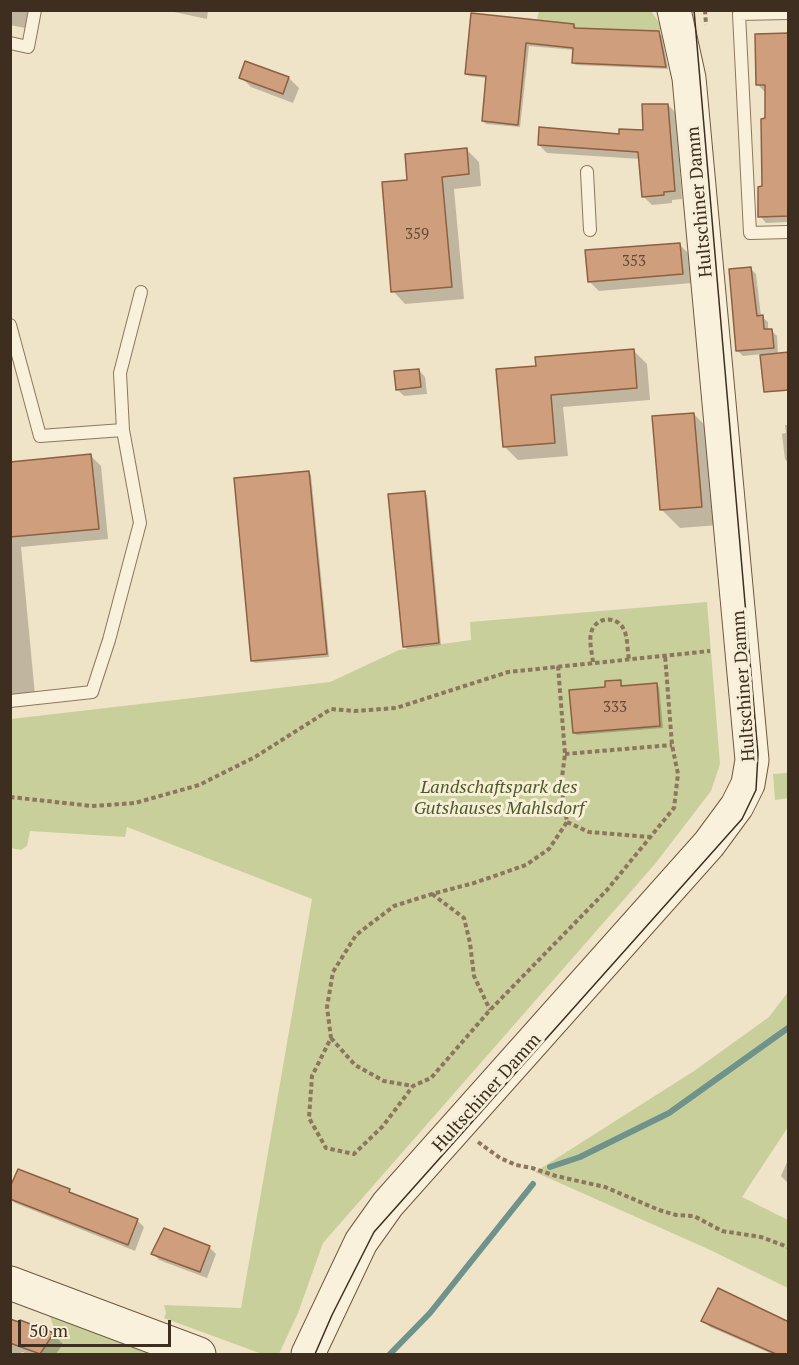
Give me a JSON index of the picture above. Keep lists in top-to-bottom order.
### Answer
{
  "streets": {
    "main road": ["Hultschiner Damm"]
  },
  "parks": ["Landschaftspark des Gutshauses Mahlsdorf"],
  "house_numbers": ["359", "353", "333"],
  "scale_bar": "50 m"
}
